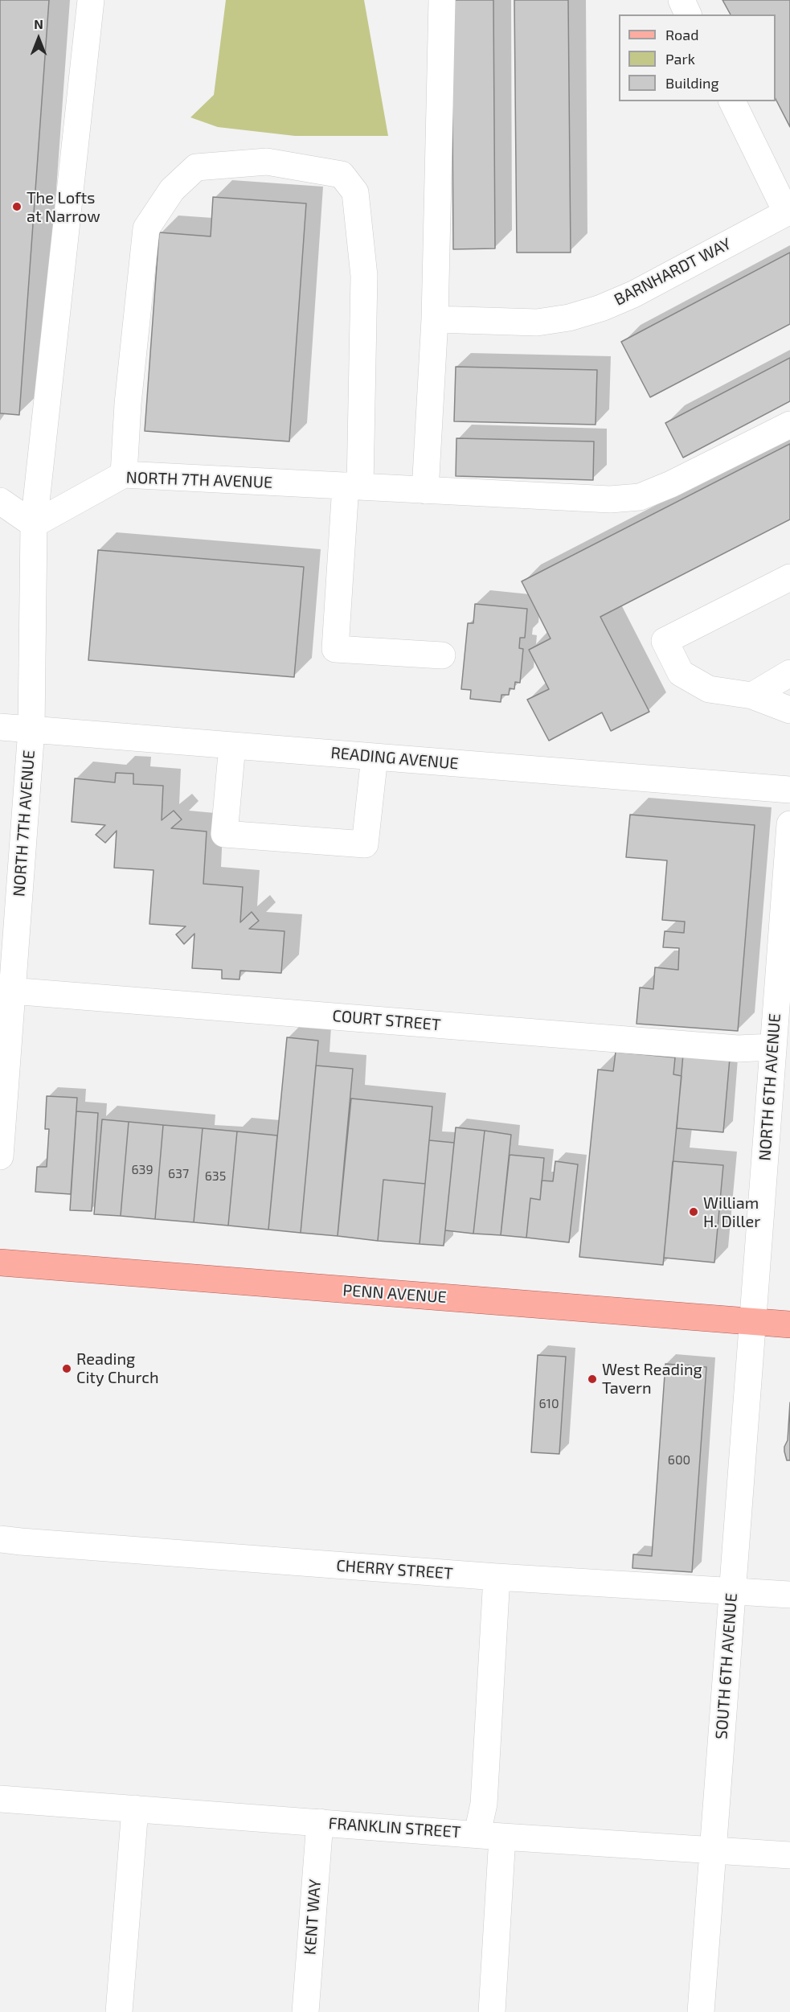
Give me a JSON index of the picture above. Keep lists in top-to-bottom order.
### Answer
{
  "streets": {
    "main road": ["PENN AVENUE"],
    "street": [
      "BARNHARDT WAY",
      "NORTH 7TH AVENUE",
      "READING AVENUE",
      "COURT STREET",
      "NORTH 6TH AVENUE",
      "CHERRY STREET",
      "SOUTH 6TH AVENUE",
      "FRANKLIN STREET",
      "KENT WAY"
    ]
  },
  "crossings": [
    ["NORTH 7TH AVENUE", "READING AVENUE"],
    ["NORTH 7TH AVENUE", "COURT STREET"],
    ["COURT STREET", "NORTH 6TH AVENUE"],
    ["NORTH 6TH AVENUE", "PENN AVENUE"],
    ["NORTH 6TH AVENUE", "SOUTH 6TH AVENUE"],
    ["PENN AVENUE", "SOUTH 6TH AVENUE"],
    ["CHERRY STREET", "SOUTH 6TH AVENUE"],
    ["SOUTH 6TH AVENUE", "FRANKLIN STREET"],
    ["FRANKLIN STREET", "KENT WAY"]
  ],
  "places": [
    "The Lofts at Narrow",
    "William H. Diller",
    "Reading City Church",
    "West Reading Tavern"
  ],
  "house_numbers": [
    "639",
    "637",
    "635",
    "610",
    "600"
  ],
  "legend": ["Road", "Park", "Building"],
  "north": "top"
}
